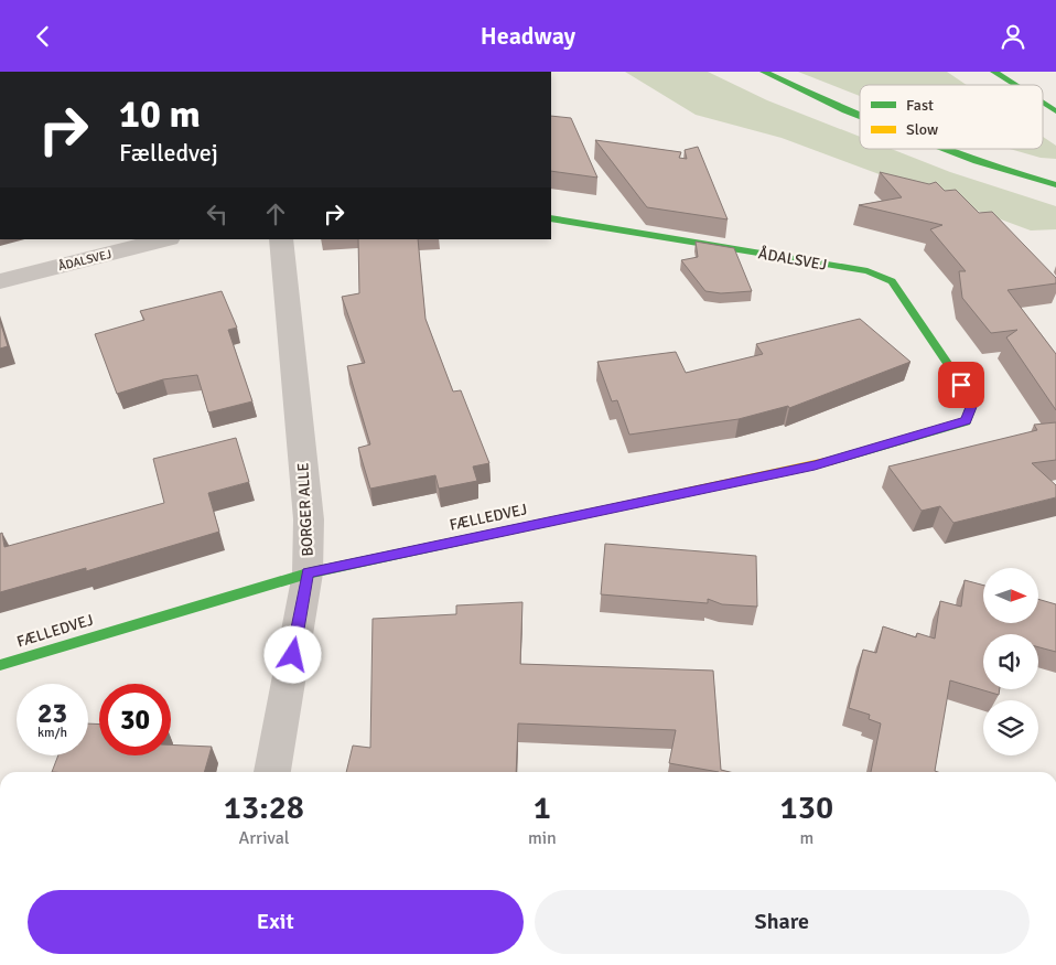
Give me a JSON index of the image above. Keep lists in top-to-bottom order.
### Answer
{
  "streets": {
    "main road": ["ÅDALSVEJ", "FÆLLEDVEJ"],
    "street": ["BORGER ALLE"]
  },
  "crossings": [
    ["ÅDALSVEJ", "FÆLLEDVEJ"],
    ["BORGER ALLE", "FÆLLEDVEJ"]
  ],
  "legend": ["Fast", "Slow"],
  "north": "right",
  "page": {
    "header": "Headway",
    "turn": ["10 m", "Fælledvej"],
    "speed": "23 km/h",
    "limit": "30",
    "eta": [
      "13:28",
      "Arrival",
      "1",
      "min",
      "130",
      "m"
    ],
    "buttons": ["Exit", "Share"]
  }
}
